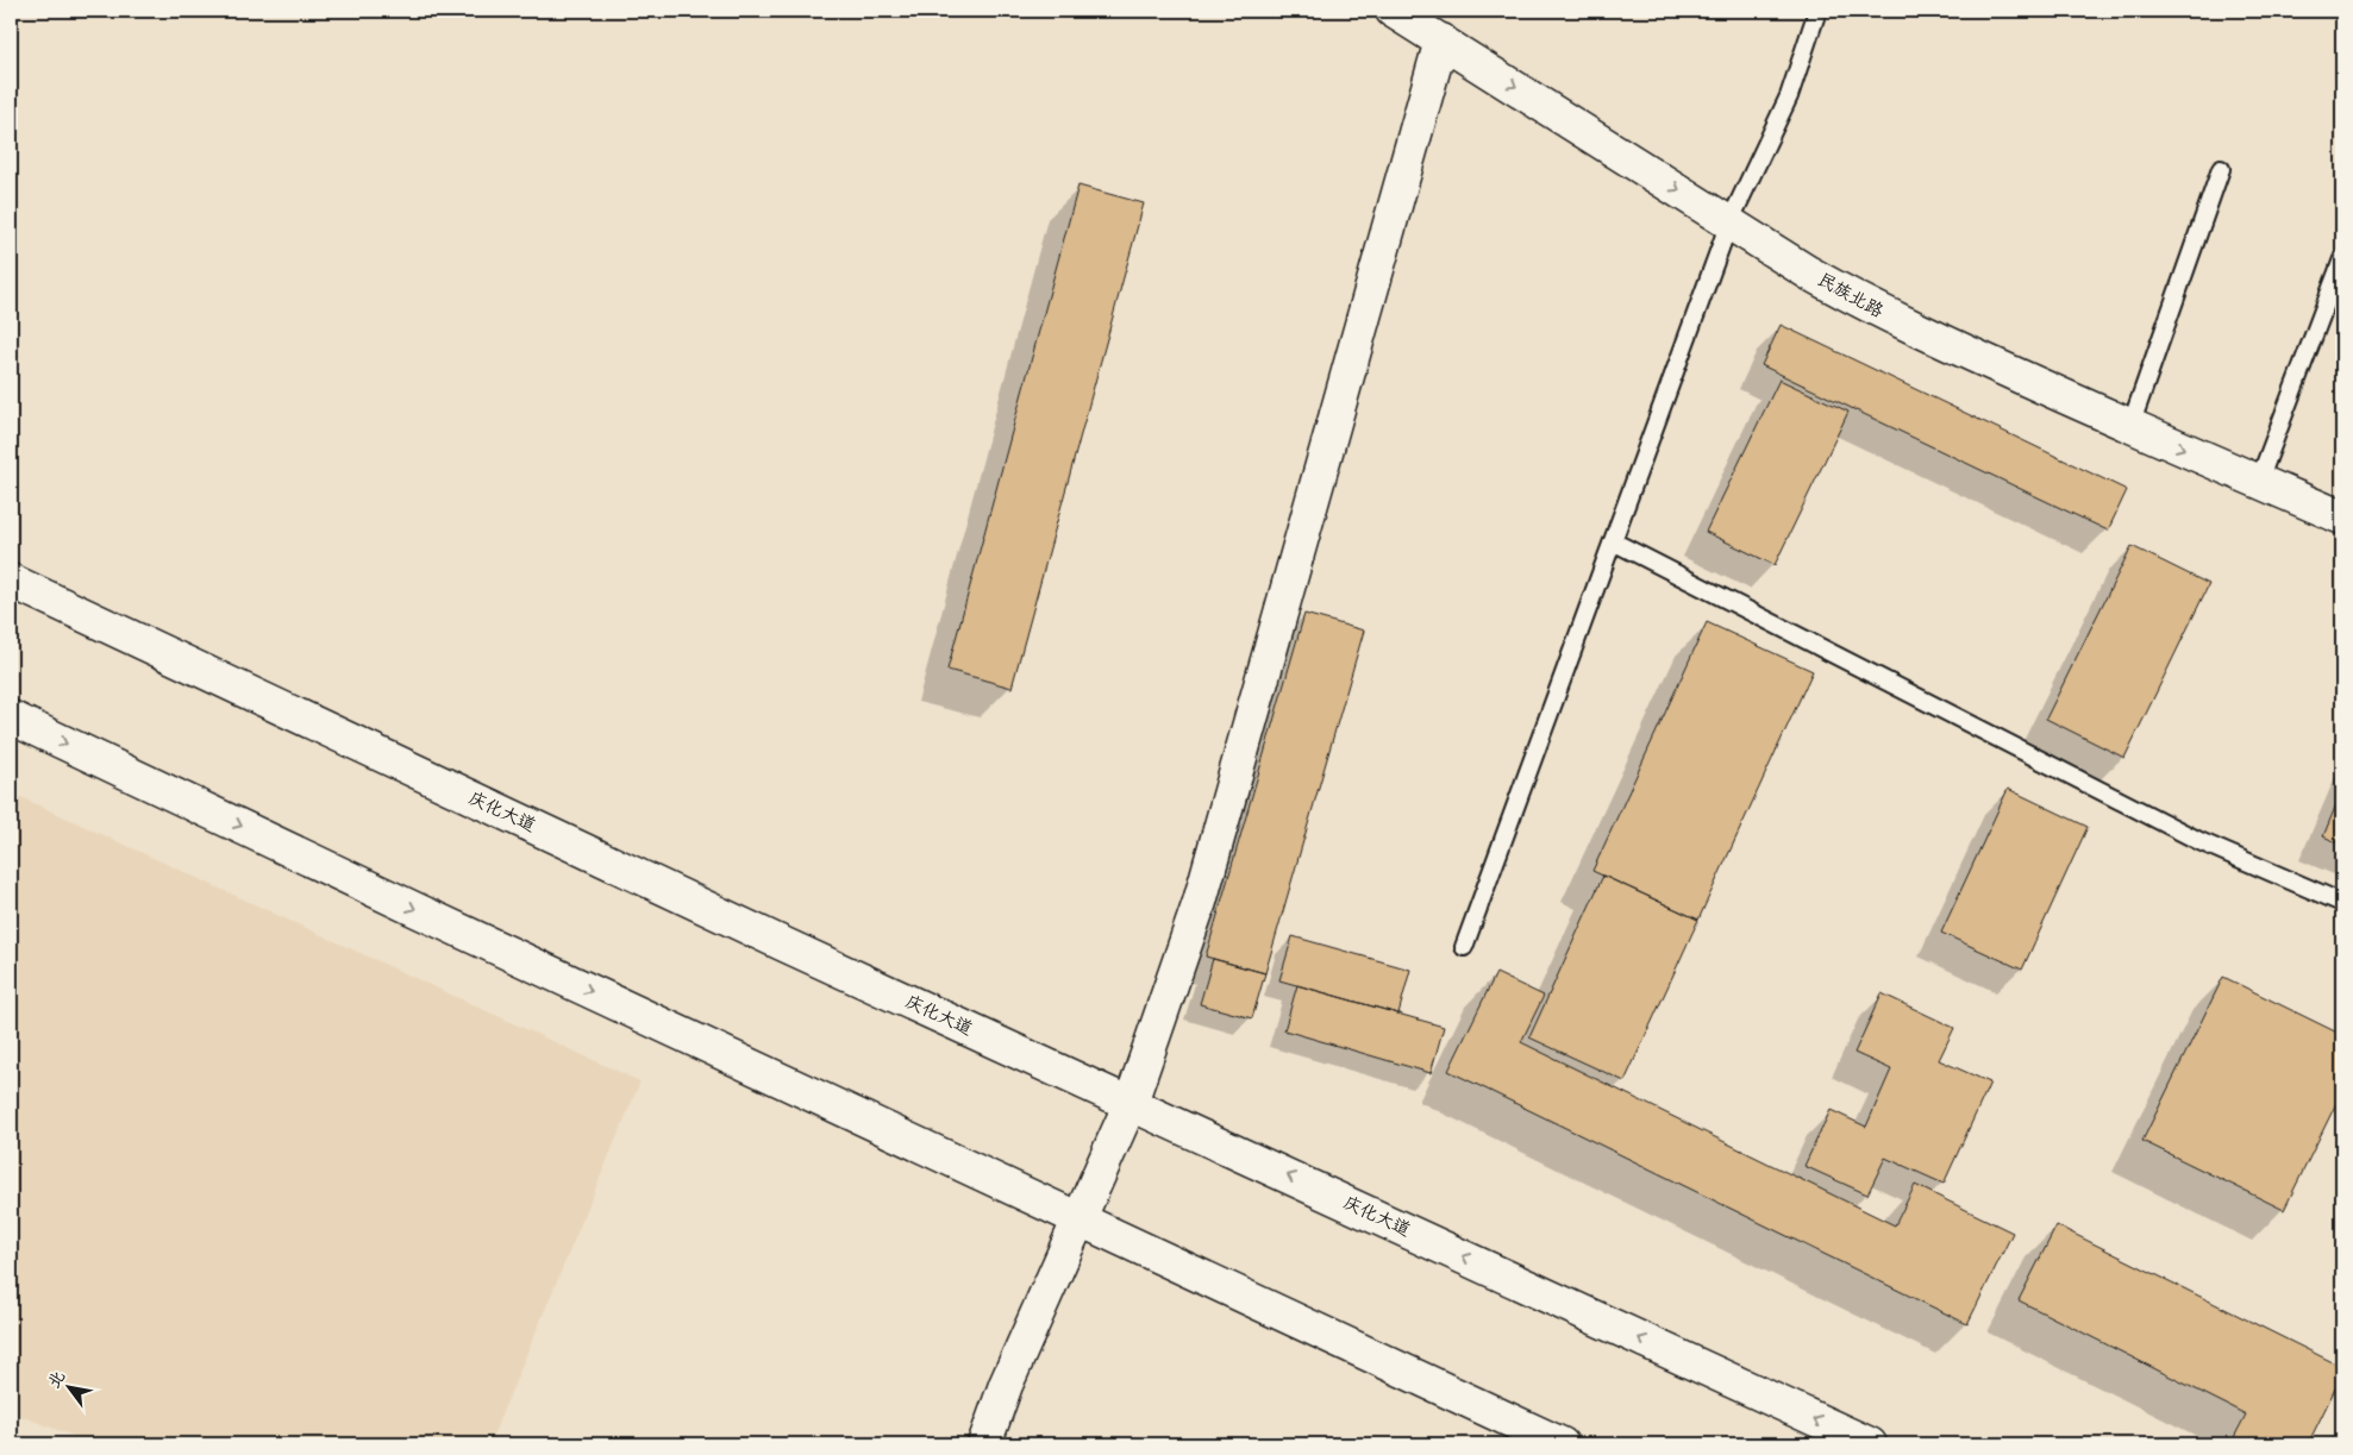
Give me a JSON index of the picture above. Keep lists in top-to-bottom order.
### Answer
{
  "streets": {
    "main road": ["民族北路", "庆化大道"]
  },
  "north": "top left"
}
